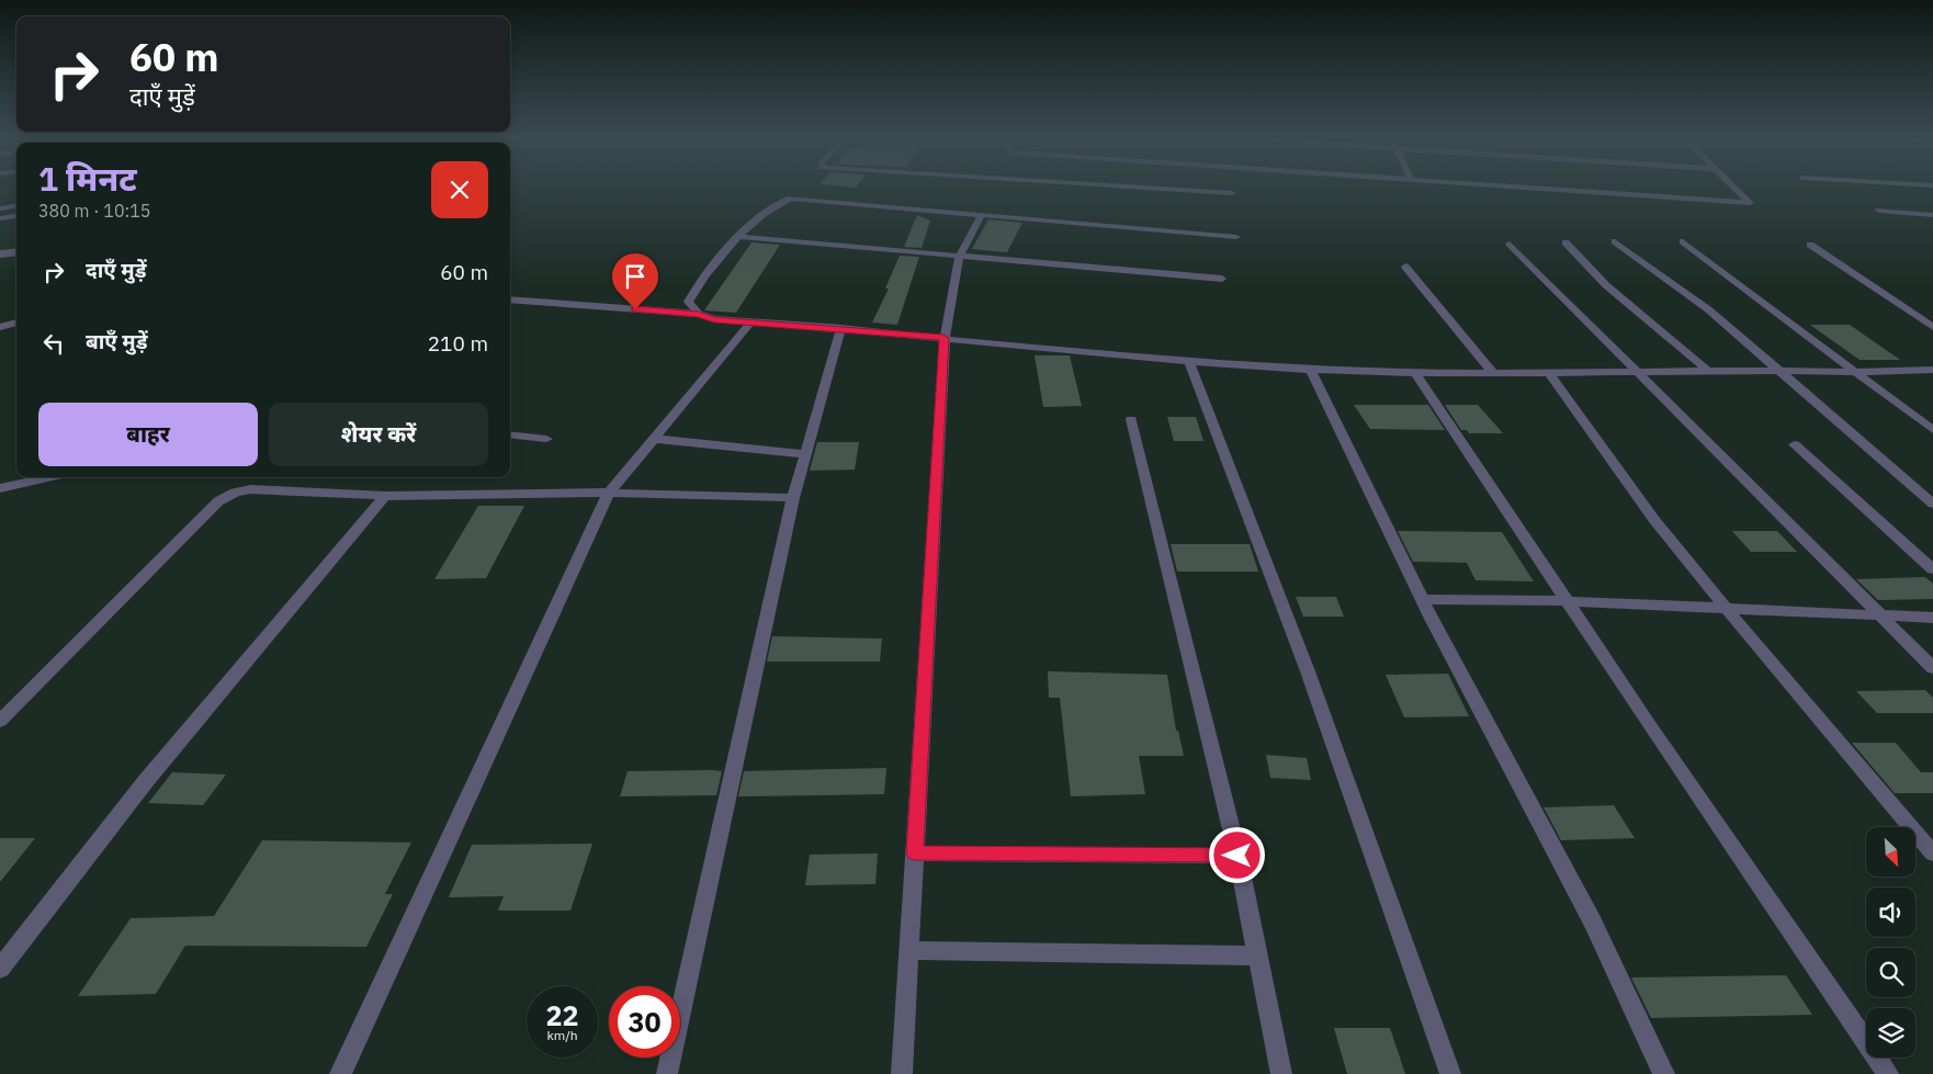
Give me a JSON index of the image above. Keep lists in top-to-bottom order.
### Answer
{
  "north": "bottom right",
  "page": {
    "turn": ["60 m", "दाएँ मुड़ें"],
    "heading": ["1 मिनट", "380 m · 10:15"],
    "list": [
      {
        "name": "दाएँ मुड़ें",
        "value": "60 m"
      },
      {
        "name": "बाएँ मुड़ें",
        "value": "210 m"
      }
    ],
    "buttons": ["बाहर", "शेयर करें"],
    "speed": "22 km/h",
    "limit": "30"
  }
}
